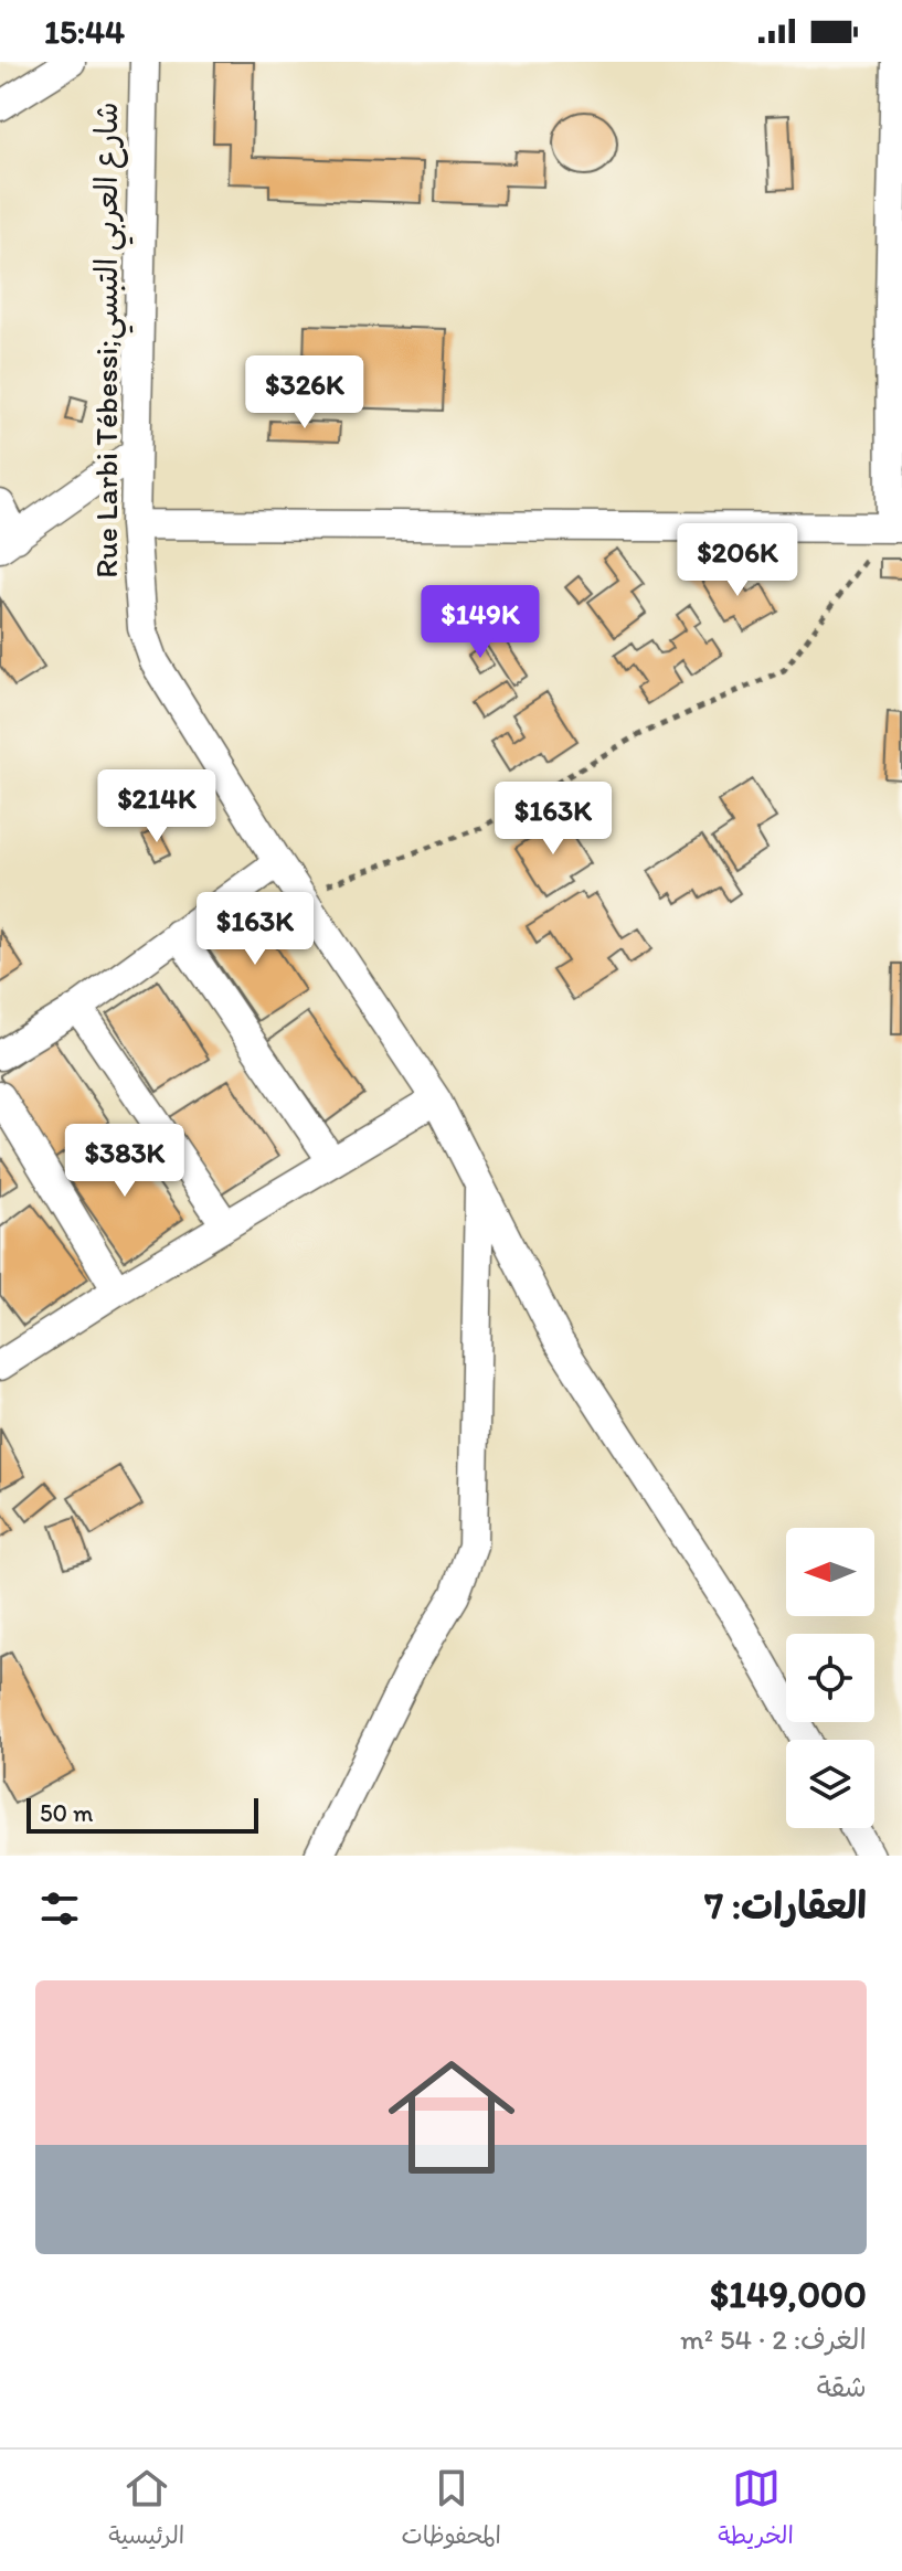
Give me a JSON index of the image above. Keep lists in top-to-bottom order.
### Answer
{
  "streets": {
    "street": ["Rue Larbi Tébessi;شارع العربي التبسي"]
  },
  "scale_bar": "50 m",
  "north": "left",
  "page": {
    "status": "15:44",
    "price": [
      "$326K",
      "$206K",
      "$149K",
      "$214K",
      "$163K",
      "$163K",
      "$383K"
    ],
    "scale": "50 m",
    "heading": "العقارات: 7",
    "list": [
      {
        "name": "$149,000",
        "note": "الغرف: 2 · 54 m² · شقة"
      }
    ],
    "tabs": ["الخريطة", "المحفوظات", "الرئيسية"]
  }
}
